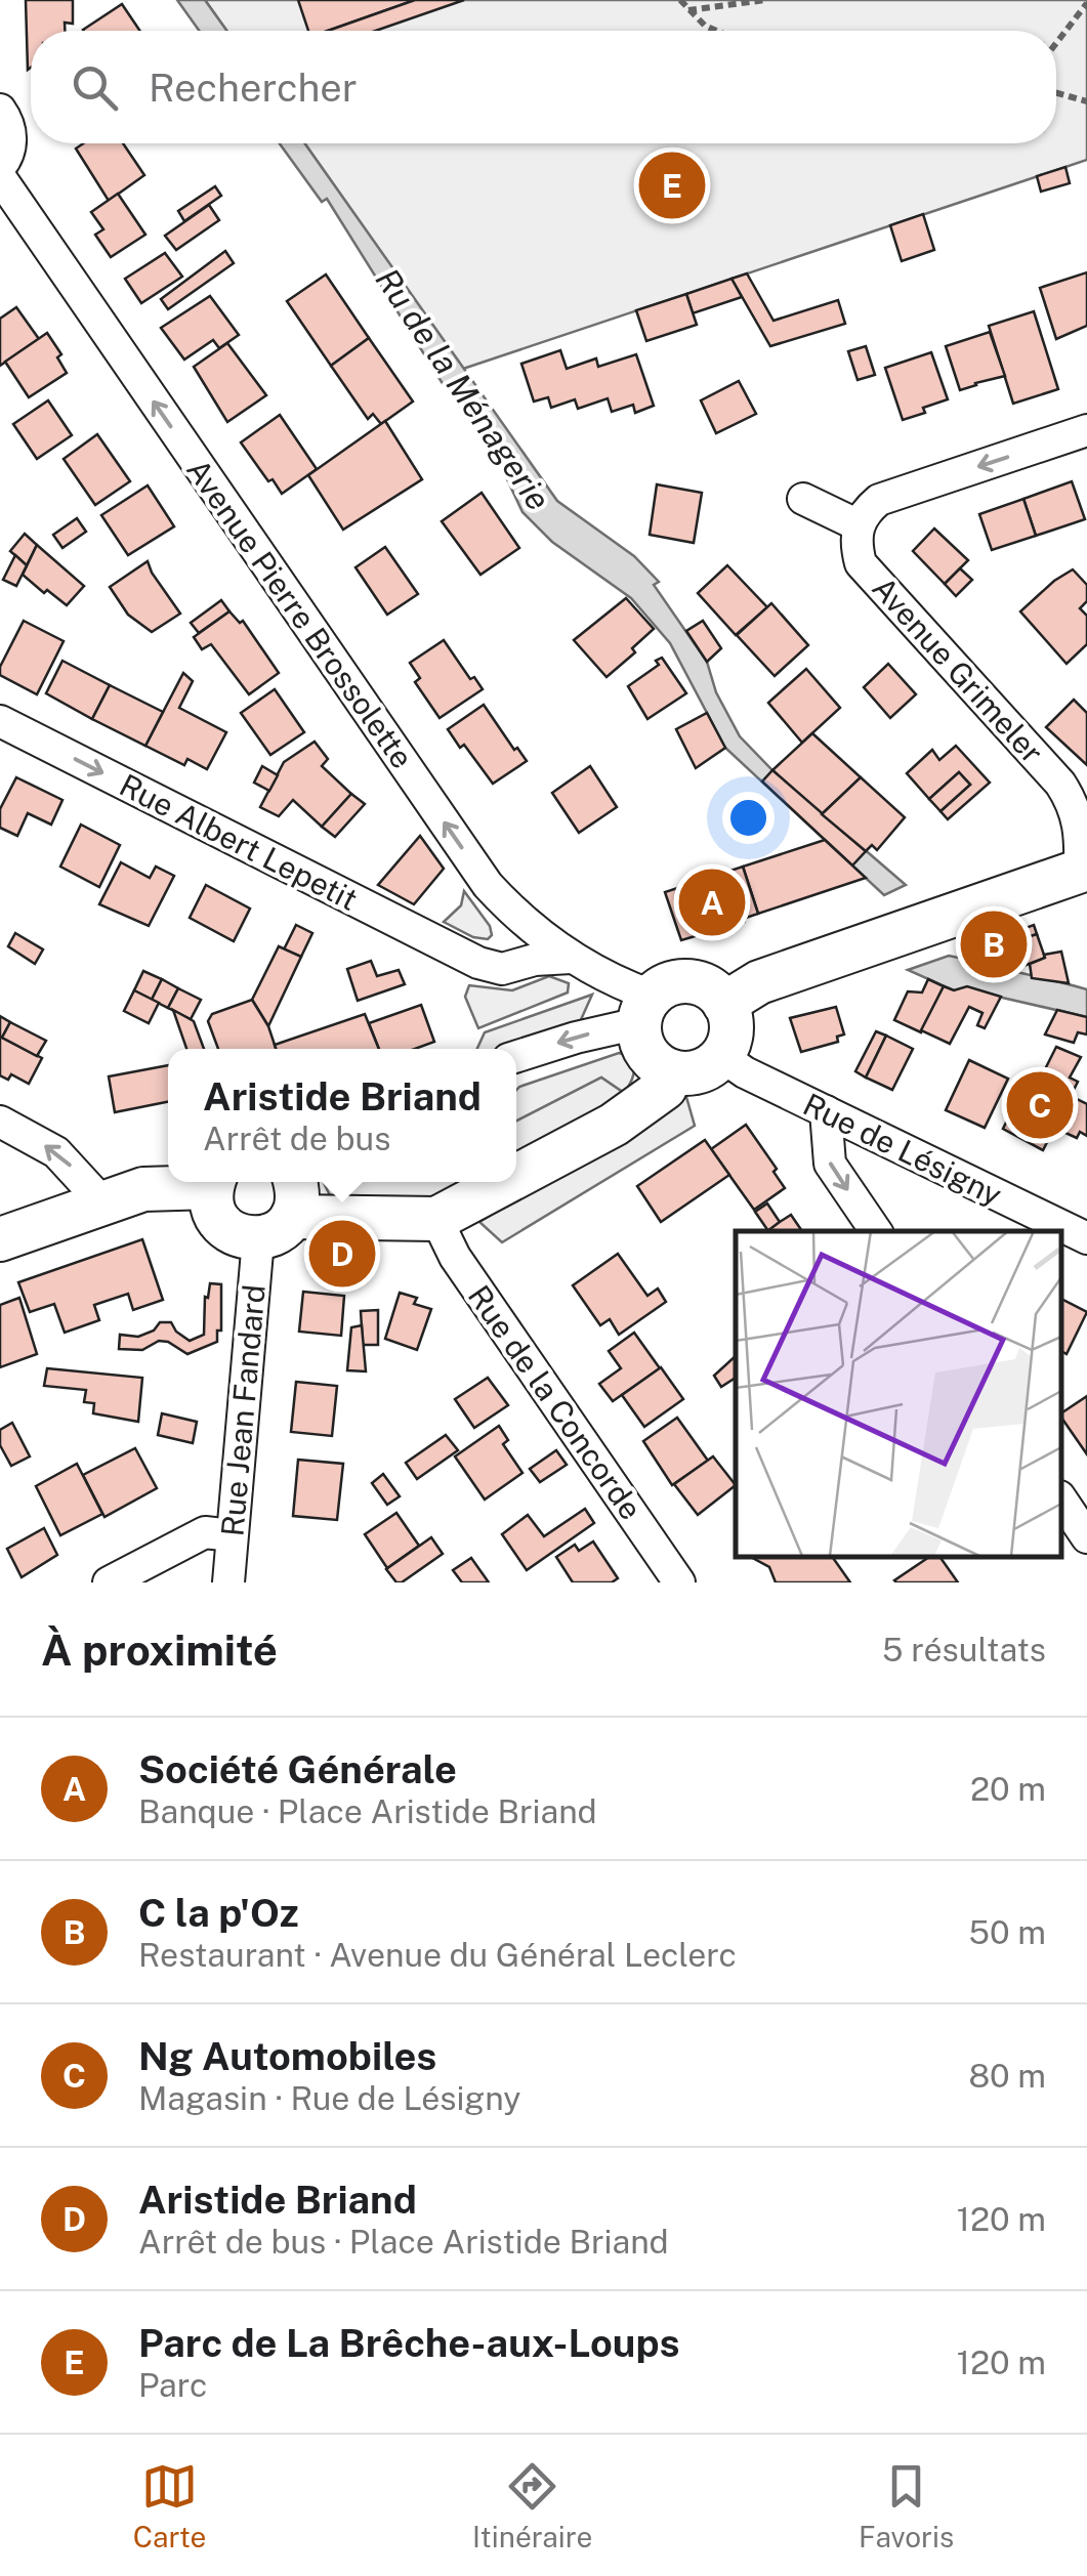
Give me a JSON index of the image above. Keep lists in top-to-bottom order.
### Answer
{
  "streets": {
    "street": [
      "Avenue Pierre Brossolette",
      "Avenue Grimeler",
      "Rue Albert Lepetit",
      "Rue de Lésigny",
      "Rue de la Concorde",
      "Rue Jean Fandard"
    ]
  },
  "crossings": [
    ["Avenue Pierre Brossolette", "Rue Albert Lepetit"],
    ["Avenue Pierre Brossolette", "Rue de Lésigny"]
  ],
  "one_way": ["Avenue Pierre Brossolette", "Rue Albert Lepetit"],
  "water": ["Ru de la Ménagerie"],
  "page": {
    "search": "Rechercher",
    "pins": [
      "E",
      "A",
      "B",
      "C",
      "D"
    ],
    "popup": ["Aristide Briand", "Arrêt de bus"],
    "heading": ["À proximité", "5 résultats"],
    "list": [
      {
        "mark": "A",
        "name": "Société Générale",
        "note": "Banque · Place Aristide Briand",
        "value": "20 m"
      },
      {
        "mark": "B",
        "name": "C la p'Oz",
        "note": "Restaurant · Avenue du Général Leclerc",
        "value": "50 m"
      },
      {
        "mark": "C",
        "name": "Ng Automobiles",
        "note": "Magasin · Rue de Lésigny",
        "value": "80 m"
      },
      {
        "mark": "D",
        "name": "Aristide Briand",
        "note": "Arrêt de bus · Place Aristide Briand",
        "value": "120 m"
      },
      {
        "mark": "E",
        "name": "Parc de La Brêche-aux-Loups",
        "note": "Parc",
        "value": "120 m"
      }
    ],
    "nav": ["Carte", "Itinéraire", "Favoris"]
  }
}
